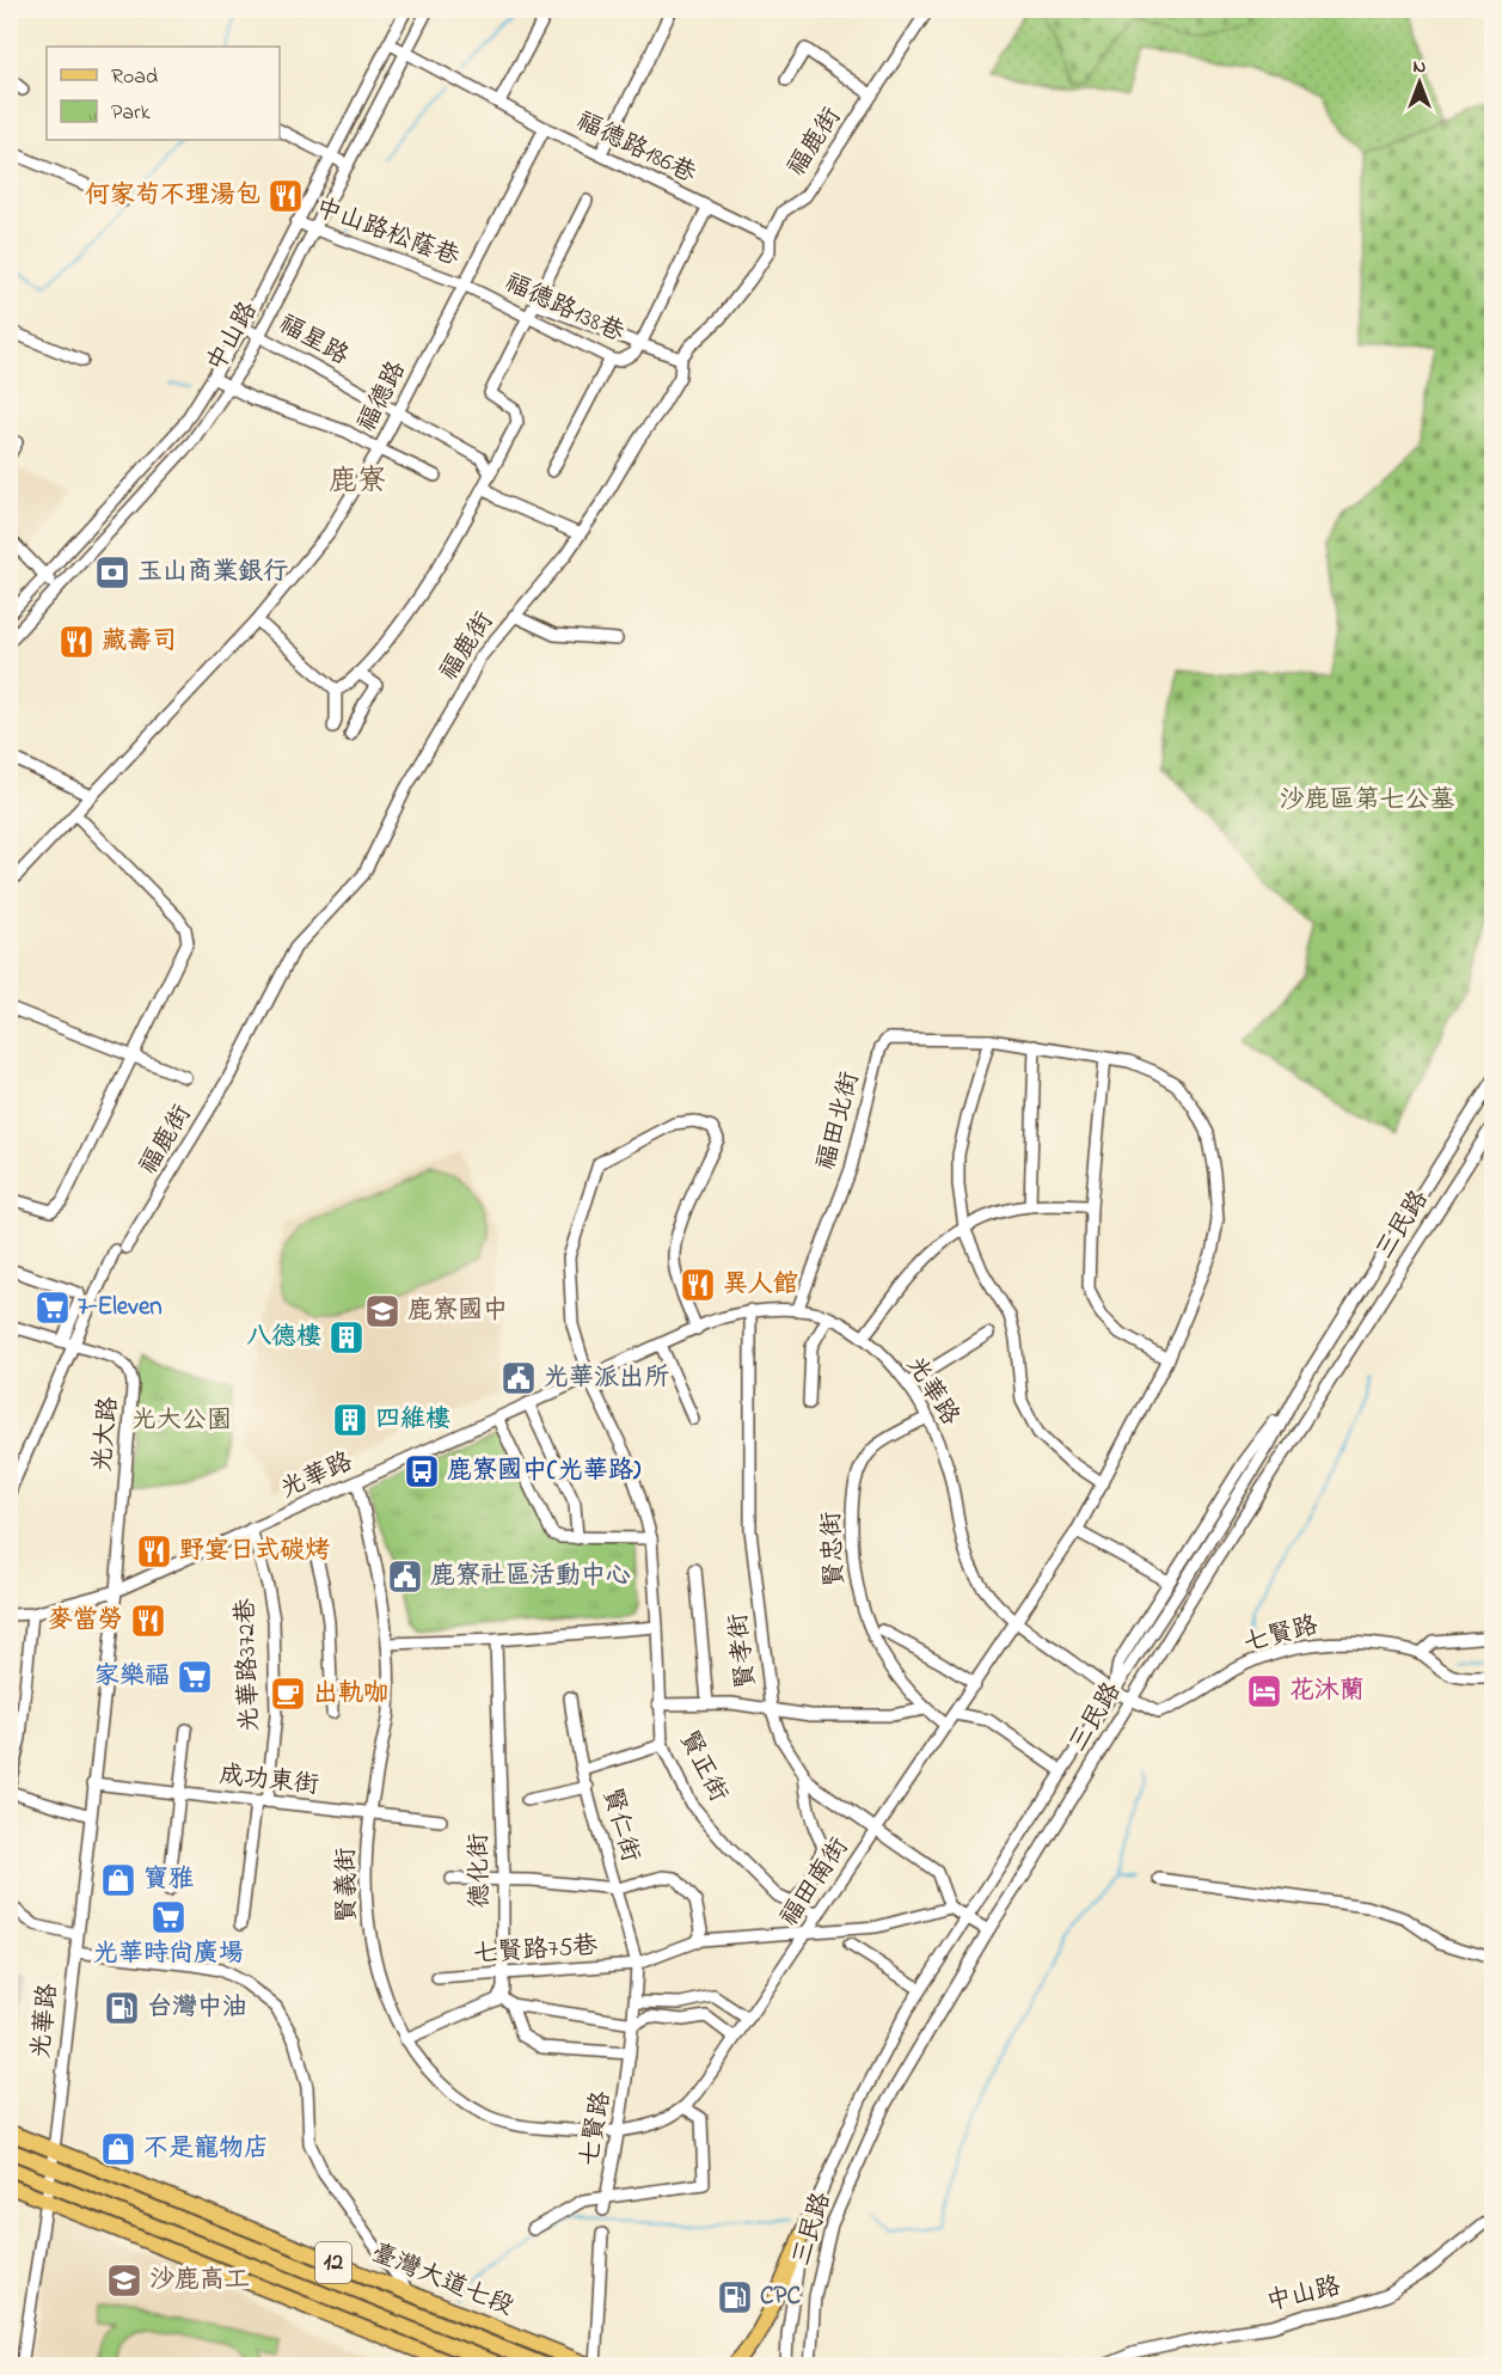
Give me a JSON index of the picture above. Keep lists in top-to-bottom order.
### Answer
{
  "streets": {
    "main road": ["12", "臺灣大道七段"],
    "street": [
      "福鹿街",
      "福德路186巷",
      "中山路松蔭巷",
      "福德路138巷",
      "中山路",
      "福星路",
      "福德路",
      "福田北街",
      "三民路",
      "光華路",
      "光大路",
      "賢忠街",
      "七賢路",
      "賢孝街",
      "光華路372巷",
      "賢正街",
      "成功東街",
      "賢仁街",
      "德化街",
      "福田南街",
      "賢義街",
      "七賢路75巷"
    ]
  },
  "crossings": [
    ["福鹿街", "福德路186巷"],
    ["福鹿街", "福德路138巷"],
    ["福鹿街", "光大路"],
    ["福德路186巷", "福德路138巷"],
    ["福德路186巷", "福德路"],
    ["中山路松蔭巷", "福德路138巷"],
    ["中山路松蔭巷", "中山路"],
    ["中山路松蔭巷", "福德路"],
    ["福德路138巷", "福德路"],
    ["中山路", "福星路"],
    ["福星路", "福德路"],
    ["福田北街", "光華路"],
    ["福田北街", "福田南街"],
    ["三民路", "光華路"],
    ["三民路", "七賢路"],
    ["光華路", "光大路"],
    ["光華路", "賢忠街"],
    ["光華路", "七賢路"],
    ["光華路", "賢孝街"],
    ["光華路", "光華路372巷"],
    ["光華路", "賢正街"],
    ["光華路", "成功東街"],
    ["光華路", "福田南街"],
    ["光華路", "賢義街"],
    ["光華路", "12"],
    ["光華路", "臺灣大道七段"],
    ["賢忠街", "福田南街"],
    ["七賢路", "賢仁街"],
    ["七賢路", "福田南街"],
    ["七賢路", "賢義街"],
    ["七賢路", "七賢路75巷"],
    ["賢孝街", "福田南街"],
    ["光華路372巷", "成功東街"],
    ["賢正街", "福田南街"],
    ["成功東街", "賢義街"],
    ["賢仁街", "七賢路75巷"],
    ["德化街", "七賢路75巷"],
    ["福田南街", "賢義街"]
  ],
  "districts": ["鹿寮"],
  "parks": ["沙鹿區第七公墓", "光大公園"],
  "places": {
    "restaurant": [
      "何家茍不理湯包",
      "藏壽司",
      "異人館",
      "野宴日式碳烤",
      "麥當勞"
    ],
    "bank": ["玉山商業銀行"],
    "supermarket": ["7-Eleven", "家樂福", "光華時尚廣場"],
    "school or university": ["鹿寮國中", "沙鹿高工"],
    "building": ["八德樓", "四維樓"],
    "public building": ["光華派出所", "鹿寮社區活動中心"],
    "bus stop": ["鹿寮國中(光華路)"],
    "hotel": ["花沐蘭"],
    "cafe": ["出軌咖"],
    "shop": ["寶雅", "不是寵物店"],
    "fuel station": ["台灣中油", "CPC"]
  },
  "legend": ["Road", "Park"],
  "north": "top"
}
